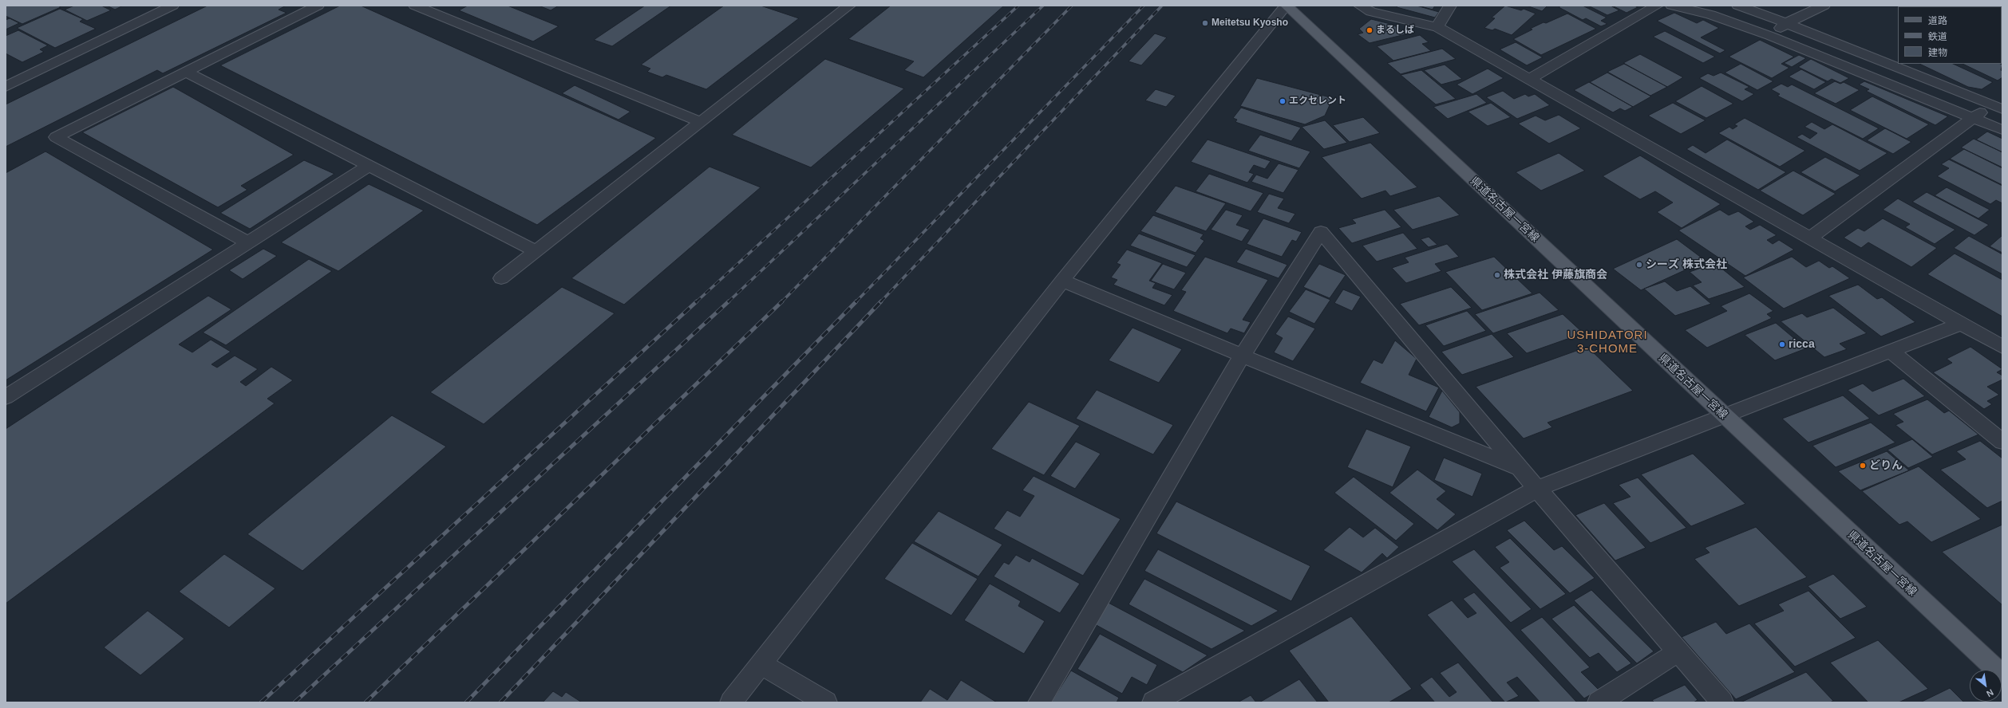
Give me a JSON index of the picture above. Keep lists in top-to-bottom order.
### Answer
{
  "streets": {
    "main road": ["県道名古屋一宮線"]
  },
  "districts": ["USHIDATORI 3-CHOME"],
  "places": [
    "Meitetsu Kyosho",
    "まるしば",
    "エクセレント",
    "シーズ 株式会社",
    "株式会社 伊藤旗商会",
    "ricca",
    "どりん"
  ],
  "legend": ["道路", "鉄道", "建物"],
  "north": "bottom right"
}
